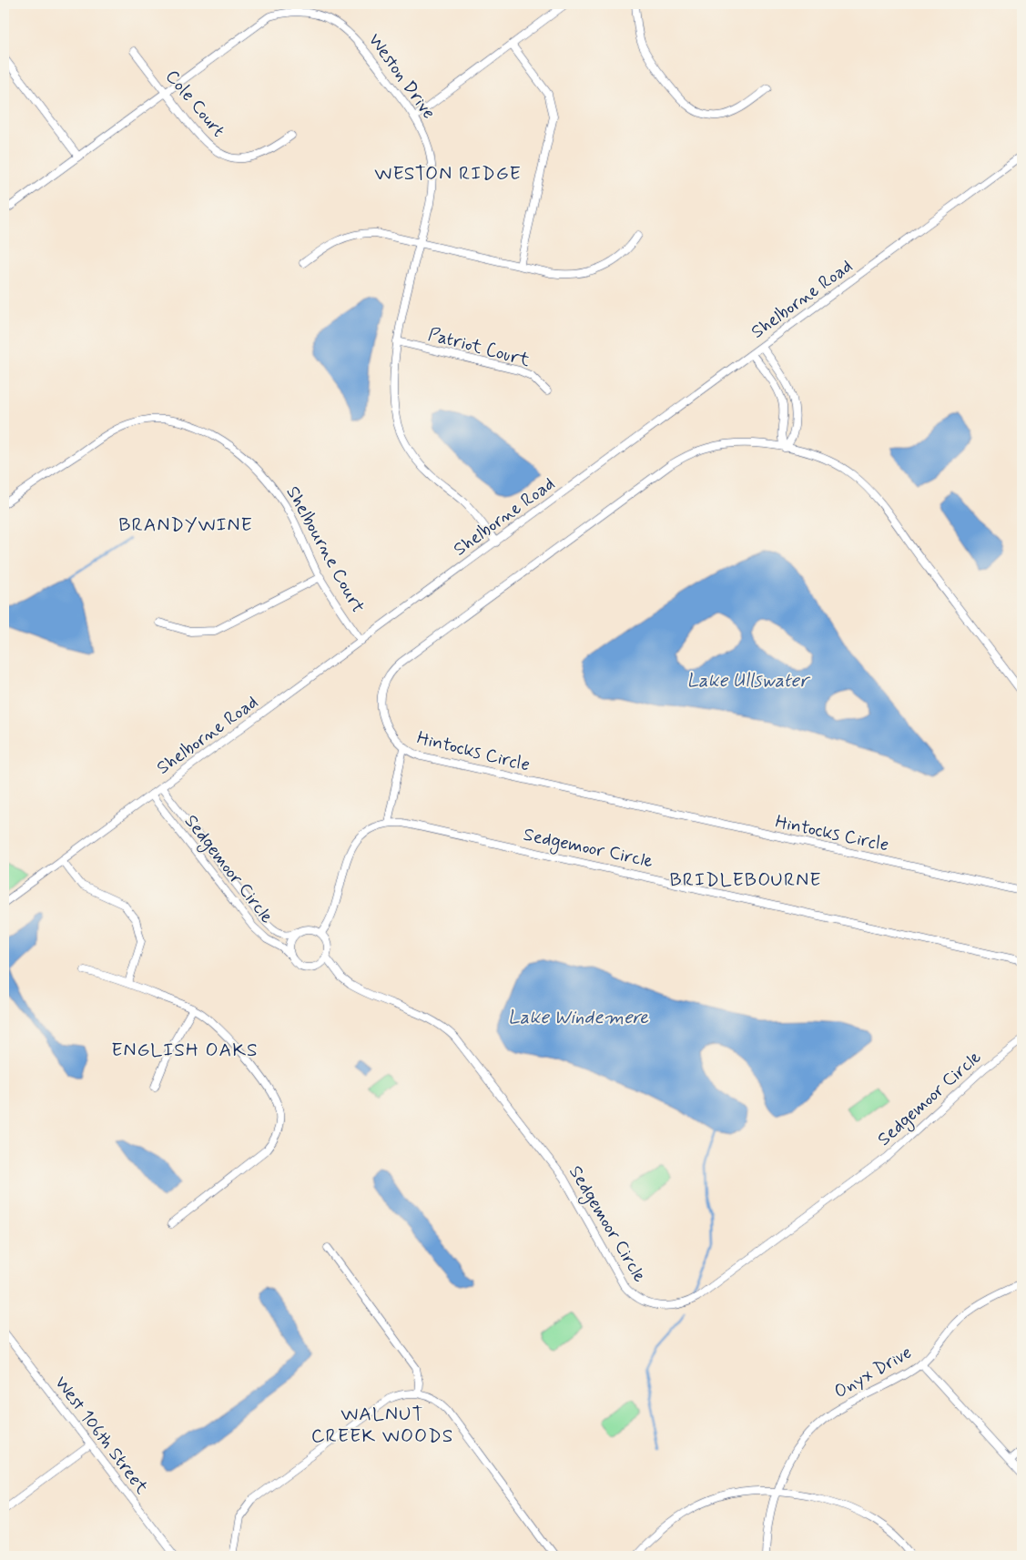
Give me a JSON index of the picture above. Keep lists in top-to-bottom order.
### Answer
{
  "streets": {
    "street": [
      "Weston Drive",
      "Cole Court",
      "Shelborne Road",
      "Patriot Court",
      "Shelbourne Court",
      "Hintocks Circle",
      "Sedgemoor Circle",
      "Onyx Drive",
      "West 106th Street"
    ]
  },
  "crossings": [
    ["Weston Drive", "Cole Court"],
    ["Weston Drive", "Shelborne Road"],
    ["Weston Drive", "Patriot Court"],
    ["Shelborne Road", "Shelbourne Court"],
    ["Shelborne Road", "Sedgemoor Circle"]
  ],
  "districts": [
    "WESTON RIDGE",
    "BRANDYWINE",
    "BRIDLEBOURNE",
    "ENGLISH OAKS",
    "WALNUT CREEK WOODS"
  ],
  "water": ["Lake Ullswater", "Lake Windemere"]
}
